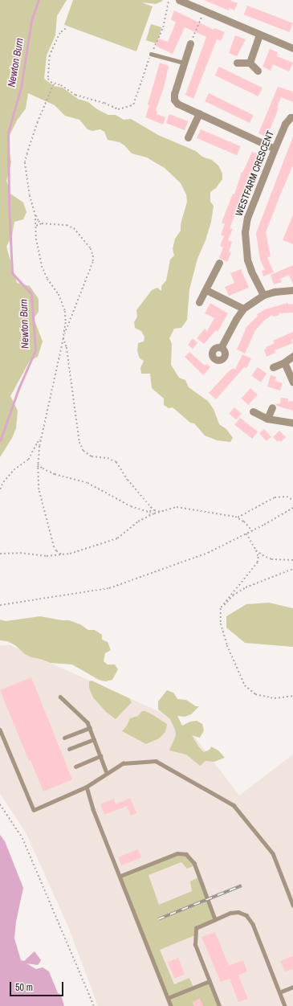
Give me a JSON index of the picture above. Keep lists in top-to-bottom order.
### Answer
{
  "streets": {
    "street": ["WESTFARM CRESCENT"]
  },
  "water": ["Newton Burn"],
  "scale_bar": "50 m"
}
